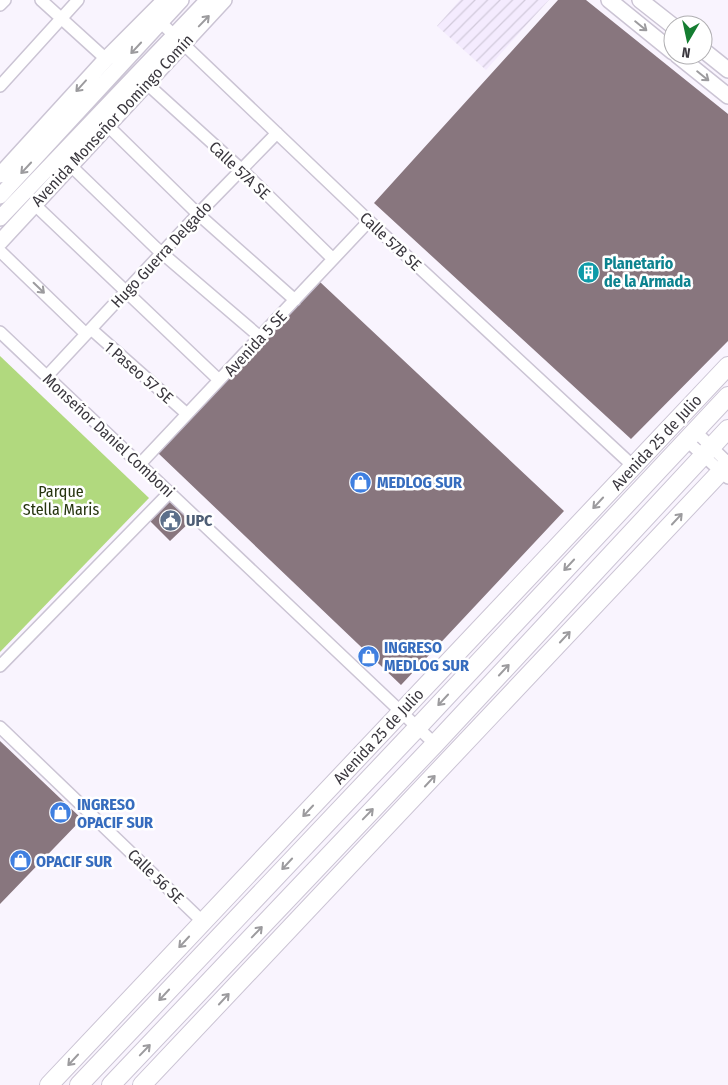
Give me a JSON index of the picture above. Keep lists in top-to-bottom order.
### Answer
{
  "streets": {
    "main road": ["Avenida Monseñor Domingo Comín", "Avenida 25 de Julio"],
    "street": [
      "Calle 57A SE",
      "Calle 57B SE",
      "Hugo Guerra Delgado",
      "Avenida 5 SE",
      "1 Paseo 57 SE",
      "Monseñor Daniel Comboni",
      "Calle 56 SE"
    ]
  },
  "crossings": [
    ["Avenida Monseñor Domingo Comín", "Calle 57A SE"],
    ["Avenida Monseñor Domingo Comín", "Calle 57B SE"],
    ["Calle 57A SE", "Hugo Guerra Delgado"],
    ["Calle 57A SE", "Avenida 5 SE"],
    ["Calle 57B SE", "Hugo Guerra Delgado"],
    ["Calle 57B SE", "Avenida 5 SE"],
    ["Calle 57B SE", "Avenida 25 de Julio"],
    ["Hugo Guerra Delgado", "1 Paseo 57 SE"],
    ["Hugo Guerra Delgado", "Monseñor Daniel Comboni"],
    ["Avenida 5 SE", "1 Paseo 57 SE"],
    ["Avenida 5 SE", "Monseñor Daniel Comboni"],
    ["Monseñor Daniel Comboni", "Avenida 25 de Julio"],
    ["Avenida 25 de Julio", "Calle 56 SE"]
  ],
  "parks": ["Parque Stella Maris"],
  "places": {
    "building": ["Planetario de la Armada"],
    "shop": [
      "MEDLOG SUR",
      "INGRESO MEDLOG SUR",
      "INGRESO OPACIF SUR",
      "OPACIF SUR"
    ],
    "public building": ["UPC"]
  },
  "north": "bottom"
}
